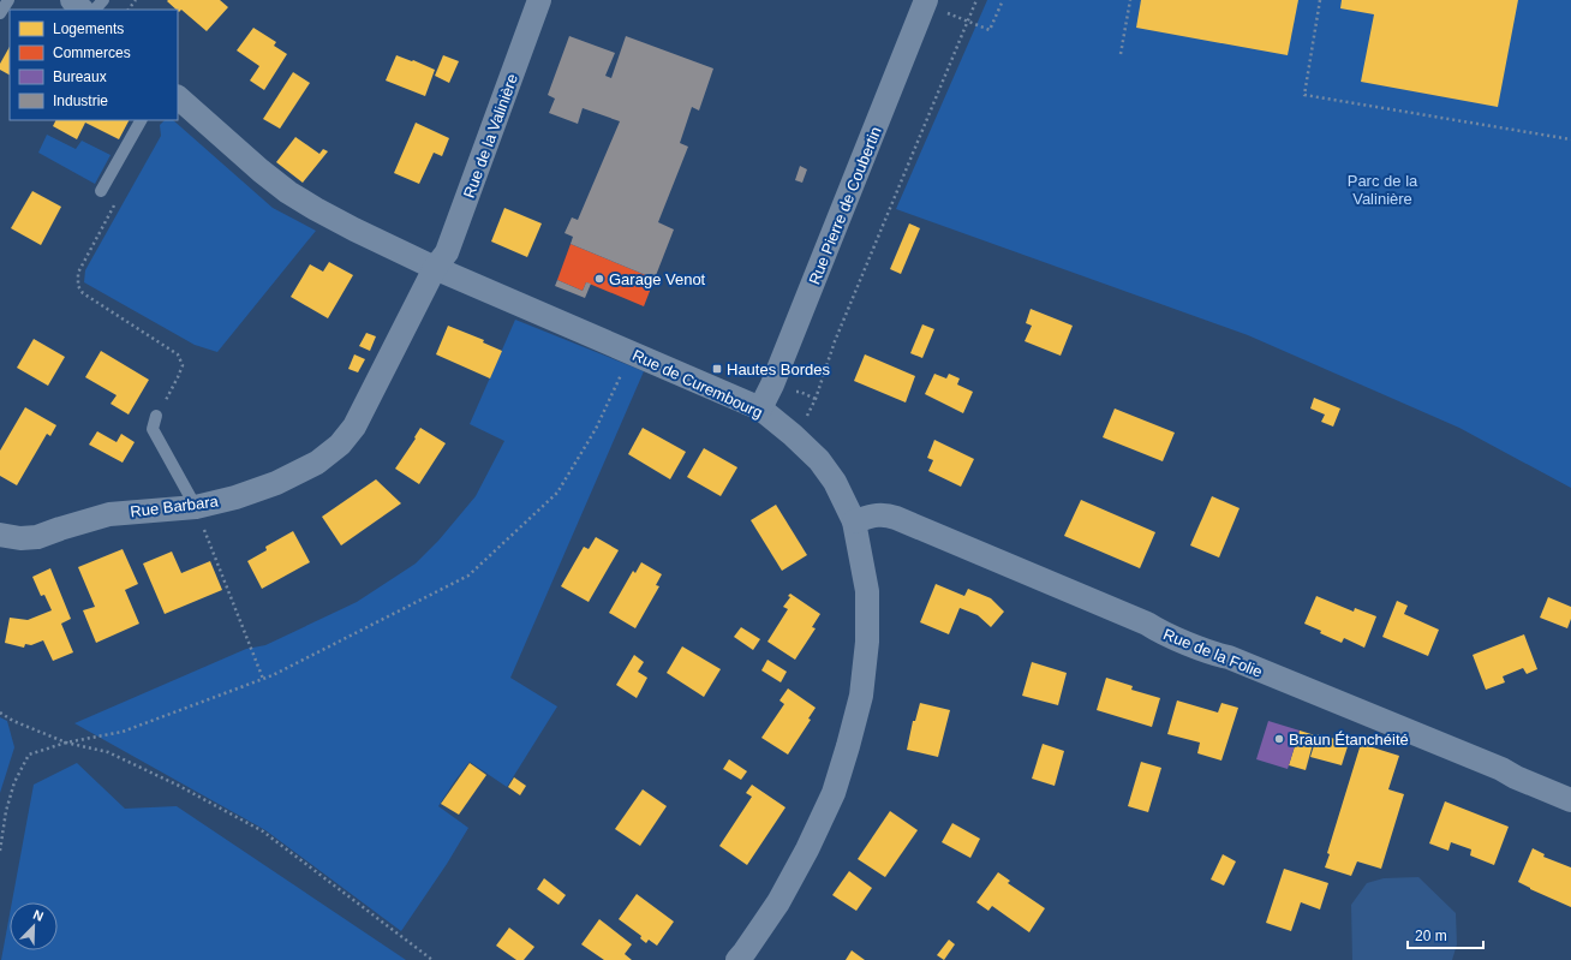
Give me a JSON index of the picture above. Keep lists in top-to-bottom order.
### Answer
{
  "streets": {
    "street": [
      "Rue de la Valinière",
      "Rue Pierre de Coubertin",
      "Rue de Curembourg",
      "Rue Barbara",
      "Rue de la Folie"
    ]
  },
  "crossings": [
    ["Rue de la Valinière", "Rue de Curembourg"],
    ["Rue de la Valinière", "Rue Barbara"],
    ["Rue Pierre de Coubertin", "Rue de Curembourg"],
    ["Rue de Curembourg", "Rue Barbara"],
    ["Rue de Curembourg", "Rue de la Folie"]
  ],
  "parks": ["Parc de la Valinière"],
  "places": {
    "other": ["Garage Venot", "Braun Étanchéité"],
    "transit": ["Hautes Bordes"]
  },
  "legend": [
    "Logements",
    "Commerces",
    "Bureaux",
    "Industrie"
  ],
  "scale_bar": "20 m",
  "north": "top right"
}
